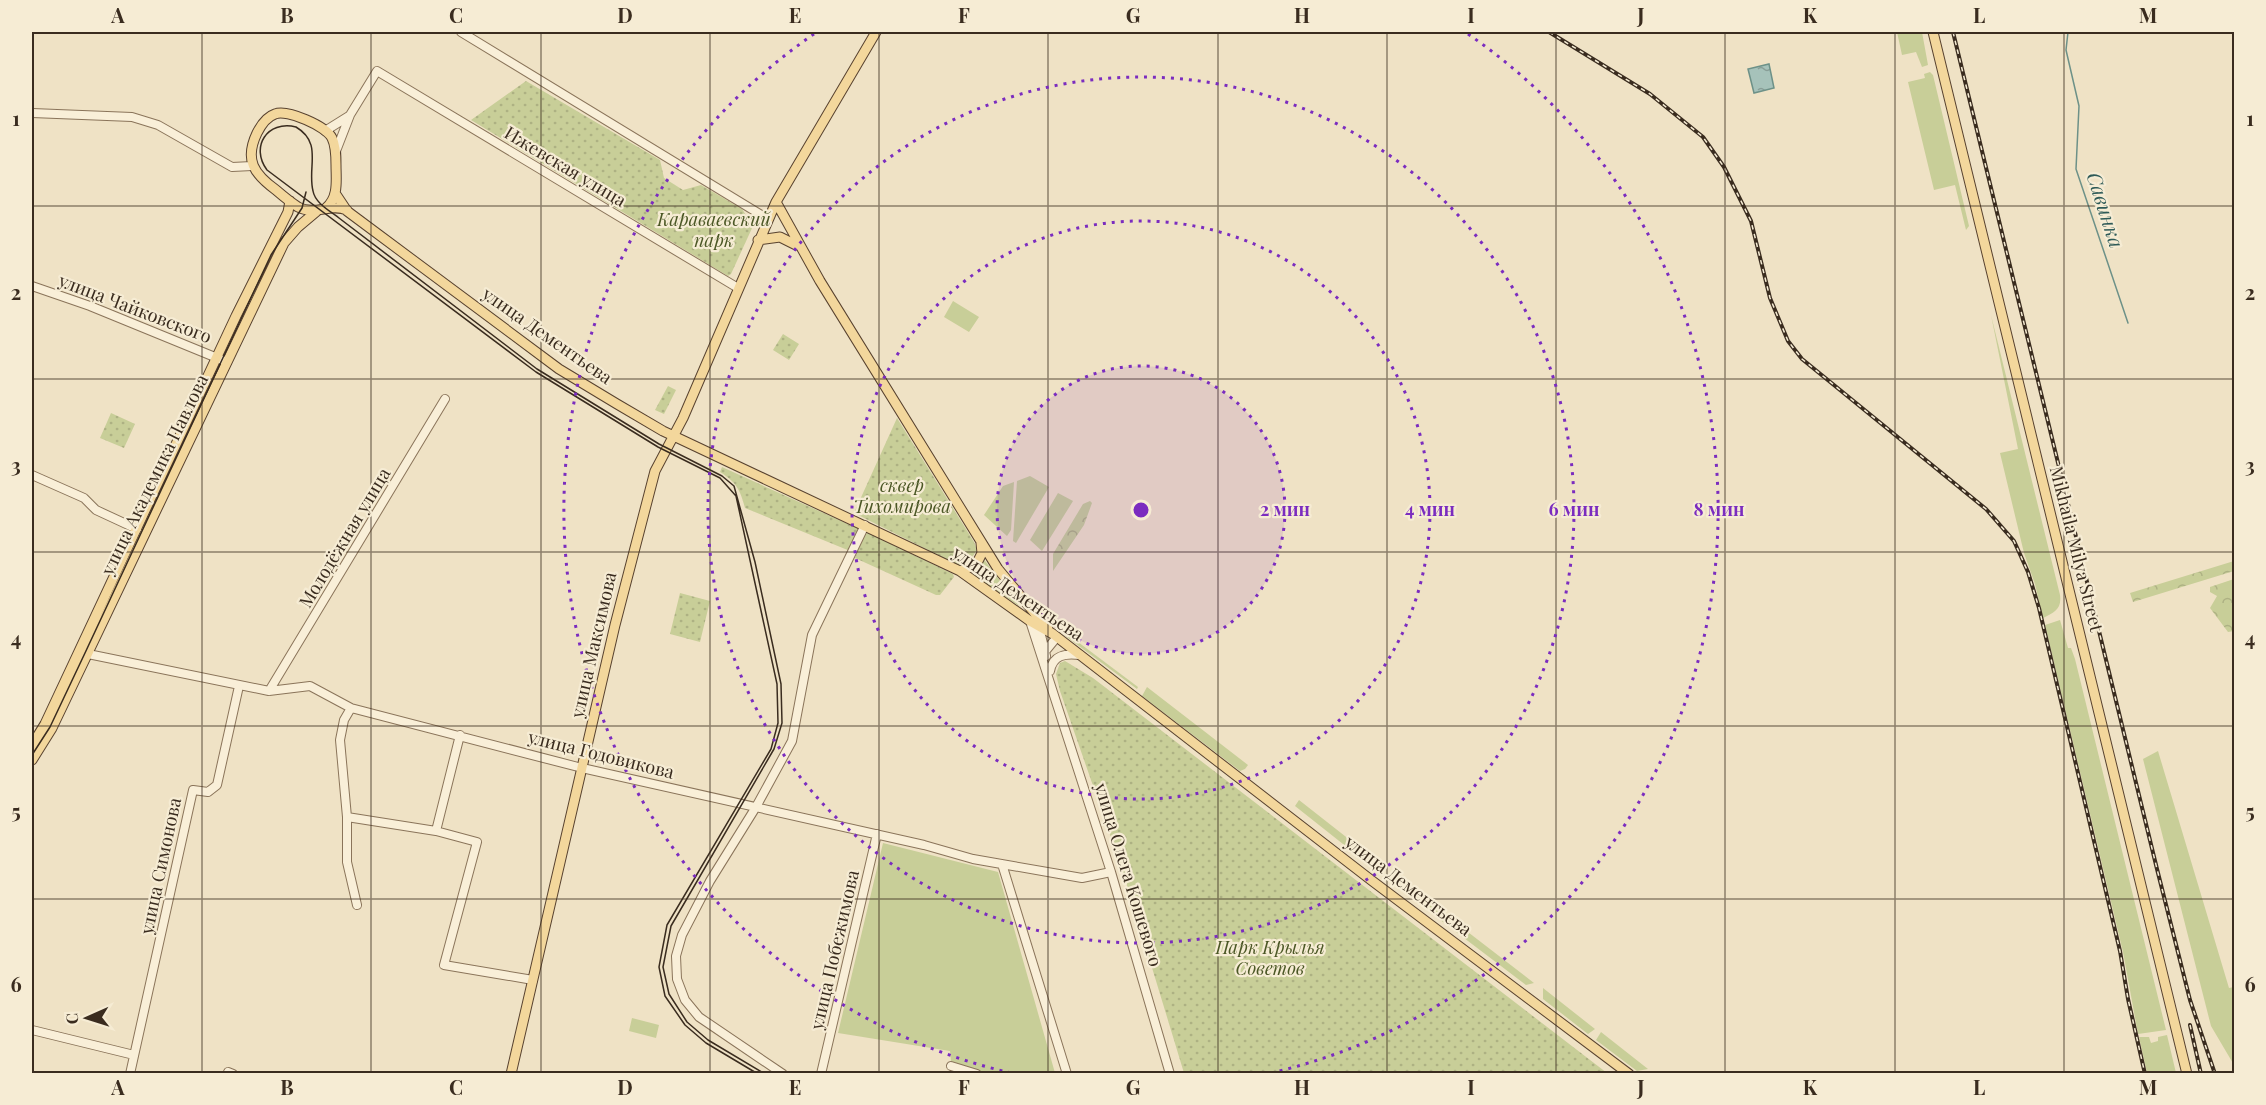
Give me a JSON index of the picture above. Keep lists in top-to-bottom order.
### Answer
{
  "streets": {
    "main road": [
      "улица Дементьева",
      "улица Академика Павлова",
      "Mikhaila Milya Street",
      "улица Максимова"
    ],
    "street": [
      "Ижевская улица",
      "улица Чайковского",
      "Молодёжная улица",
      "улица Годовикова",
      "улица Симонова",
      "улица Олега Кошевого",
      "улица Побежимова"
    ]
  },
  "crossings": [
    ["Ижевская улица", "улица Максимова"],
    ["улица Чайковского", "улица Академика Павлова"],
    ["улица Дементьева", "улица Академика Павлова"],
    ["улица Дементьева", "улица Максимова"],
    ["улица Дементьева", "улица Олега Кошевого"],
    ["улица Академика Павлова", "улица Годовикова"],
    ["Молодёжная улица", "улица Годовикова"],
    ["улица Максимова", "улица Годовикова"],
    ["улица Годовикова", "улица Симонова"],
    ["улица Годовикова", "улица Олега Кошевого"],
    ["улица Годовикова", "улица Побежимова"]
  ],
  "water": ["Савинка"],
  "parks": ["Караваевский парк", "сквер Тихомирова", "Парк Крылья Советов"],
  "north": "left",
  "grid": {
    "columns": [
      "A",
      "B",
      "C",
      "D",
      "E",
      "F",
      "G",
      "H",
      "I",
      "J",
      "K",
      "L",
      "M"
    ],
    "rows": [
      "1",
      "2",
      "3",
      "4",
      "5",
      "6"
    ]
  },
  "rings": [
    "2 мин",
    "4 мин",
    "6 мин",
    "8 мин"
  ]
}
